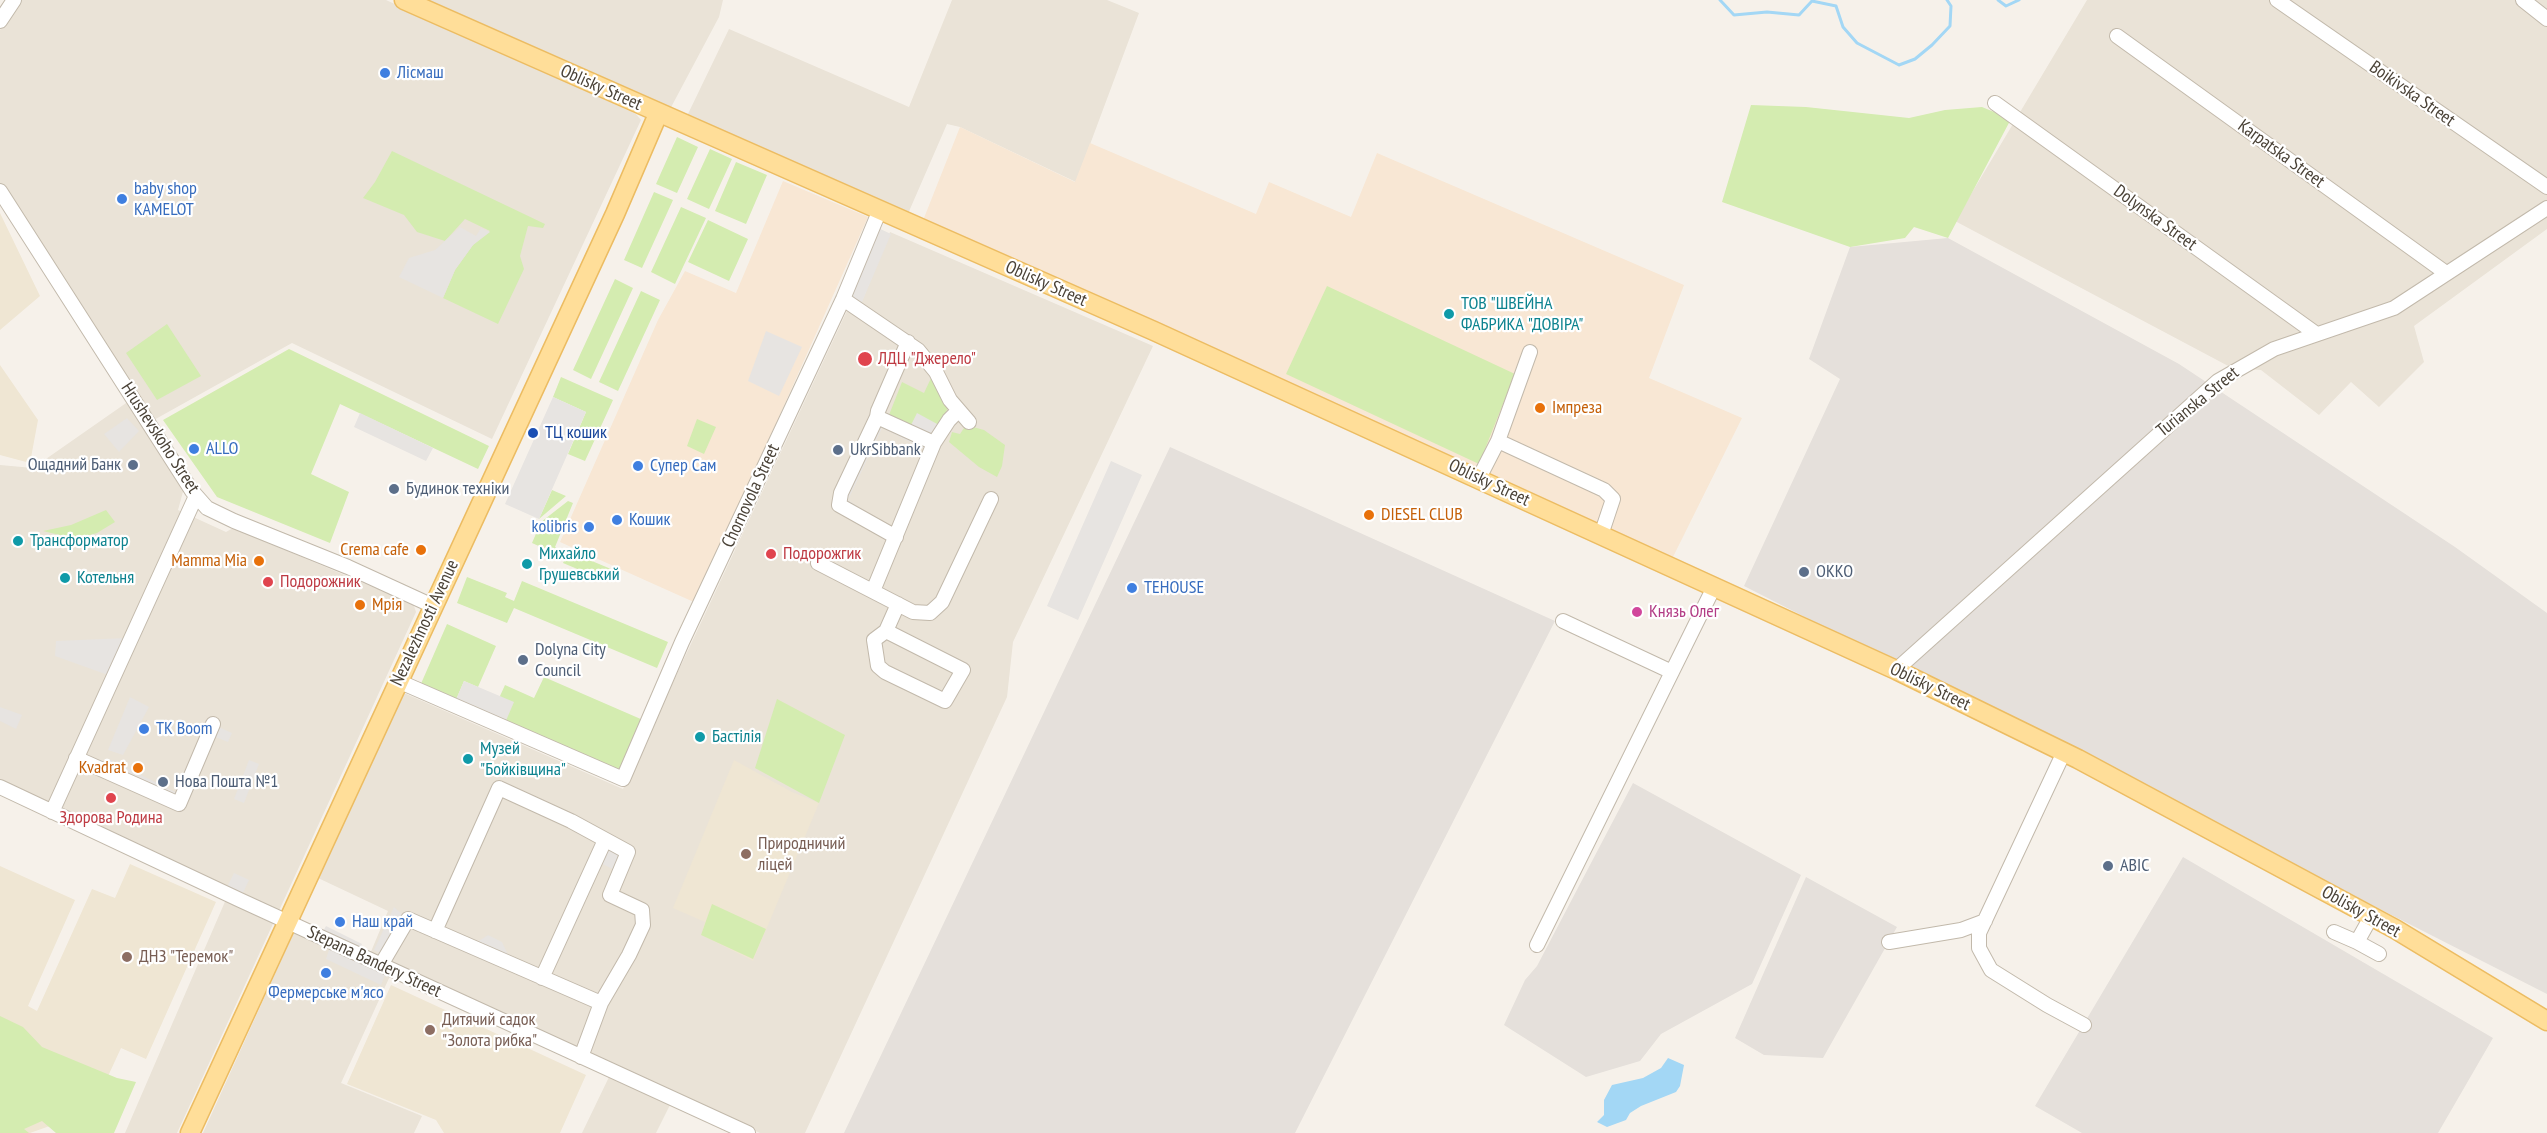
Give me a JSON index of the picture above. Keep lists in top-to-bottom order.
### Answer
{
  "streets": {
    "main road": ["Oblisky Street", "Nezalezhnosti Avenue"],
    "street": [
      "Boikivska Street",
      "Karpatska Street",
      "Dolynska Street",
      "Turianska Street",
      "Hrushevskoho Street",
      "Stepana Bandery Street"
    ]
  },
  "crossings": [
    ["Oblisky Street", "Turianska Street"],
    ["Oblisky Street", "Nezalezhnosti Avenue"],
    ["Karpatska Street", "Turianska Street"],
    ["Dolynska Street", "Turianska Street"],
    ["Hrushevskoho Street", "Nezalezhnosti Avenue"],
    ["Nezalezhnosti Avenue", "Stepana Bandery Street"]
  ],
  "places": [
    "Лісмаш",
    "baby shop KAMELOT",
    "ТОВ \"ШВЕЙНА ФАБРИКА \"ДОВІРА\"",
    "ЛДЦ \"Джерело\"",
    "Імпреза",
    "ТЦ кошик",
    "ALLO",
    "UkrSibbank",
    "Ощадний Банк",
    "Супер Сам",
    "Будинок техніки",
    "DIESEL CLUB",
    "Кошик",
    "kolibris",
    "Трансформатор",
    "Crema cafe",
    "Подорожгик",
    "Mamma Mia",
    "Михайло Грушевський",
    "OKKO",
    "Котельня",
    "Подорожник",
    "TEHOUSE",
    "Мрія",
    "Князь Олег",
    "Dolyna City Council",
    "TK Boom",
    "Бастілія",
    "Музей \"Бойківщина\"",
    "Kvadrat",
    "Нова Пошта №1",
    "Здорова Родина",
    "Природничий ліцей",
    "АВІС",
    "Наш край",
    "ДНЗ \"Теремок\"",
    "Фермерське м'ясо",
    "Дитячий садок \"Золота рибка\""
  ]
}
